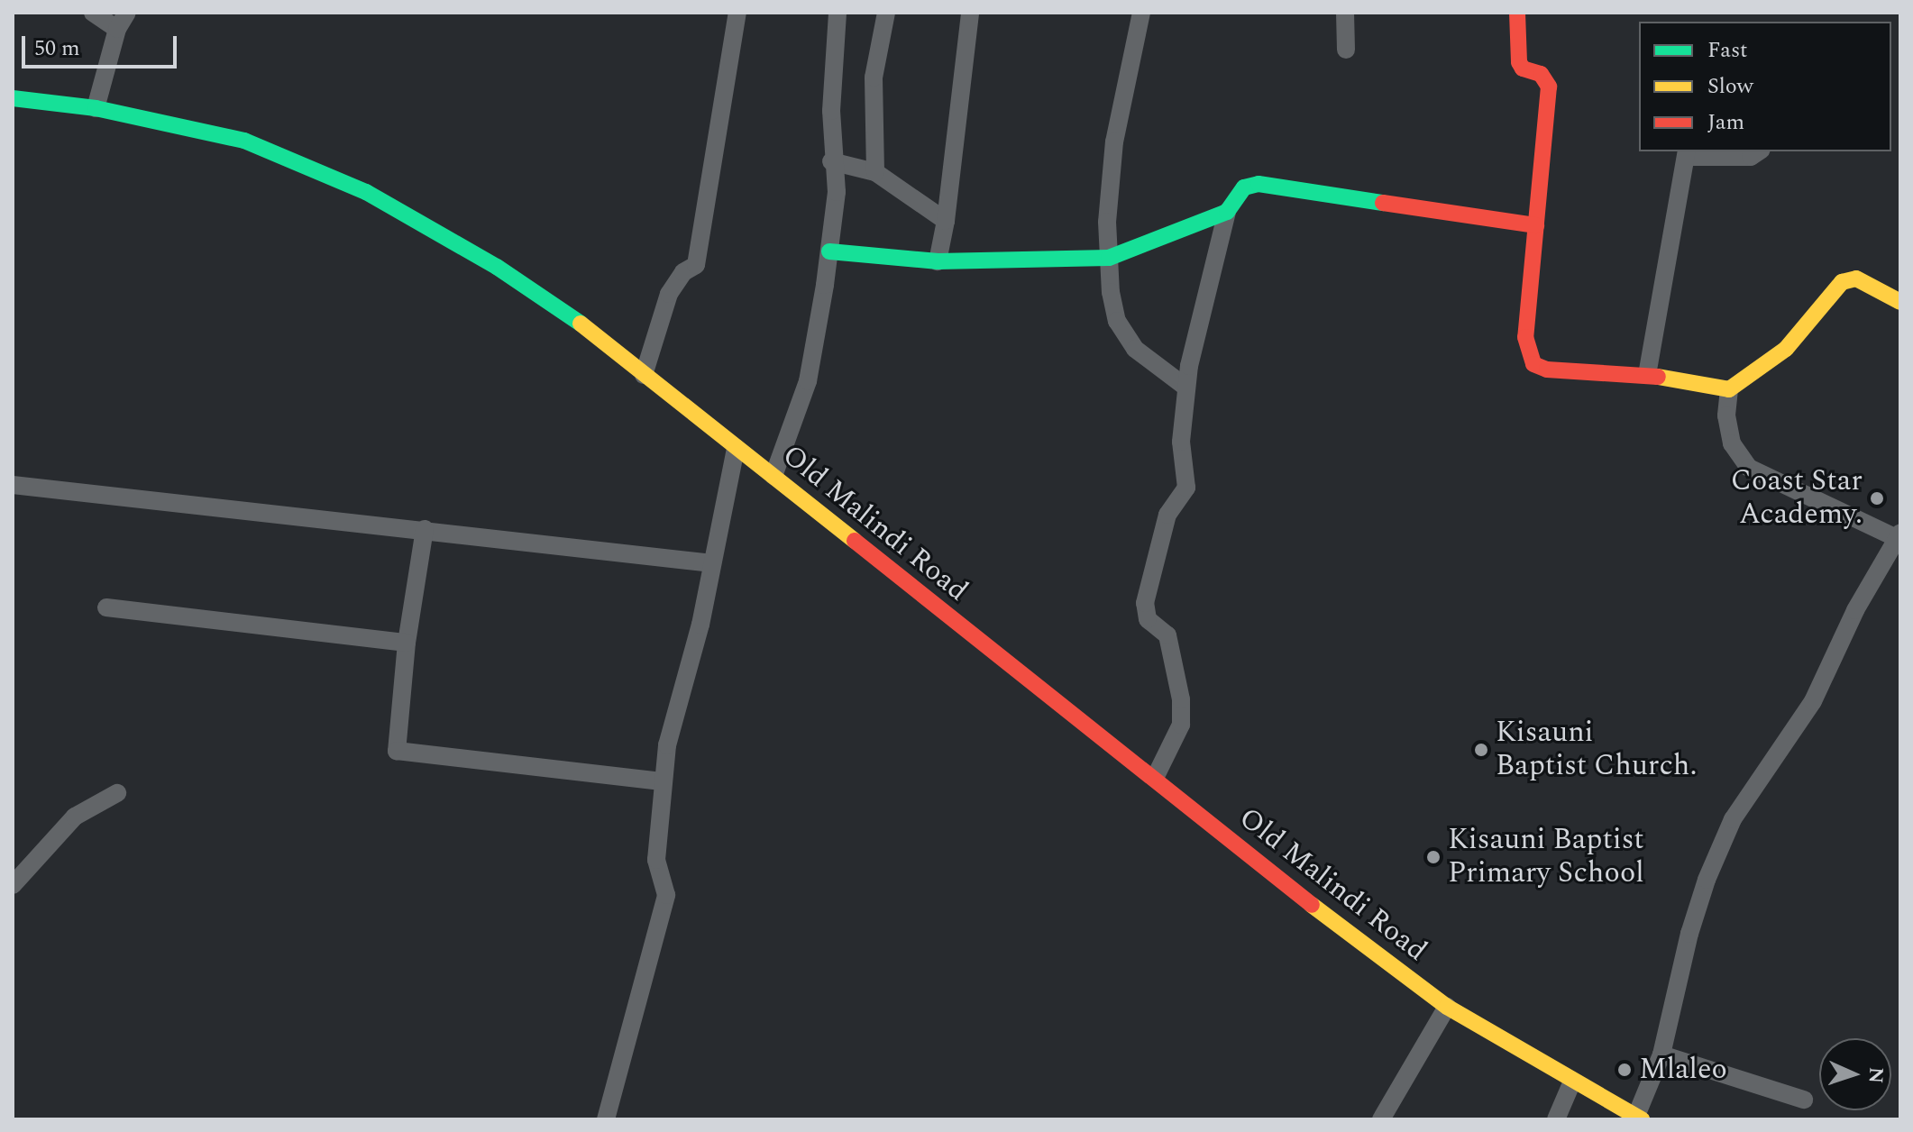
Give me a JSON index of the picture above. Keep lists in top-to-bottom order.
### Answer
{
  "streets": {
    "main road": ["Old Malindi Road"]
  },
  "places": [
    "Coast Star Academy.",
    "Kisauni Baptist Church.",
    "Kisauni Baptist Primary School",
    "Mlaleo"
  ],
  "legend": ["Fast", "Slow", "Jam"],
  "scale_bar": "50 m",
  "north": "right"
}
